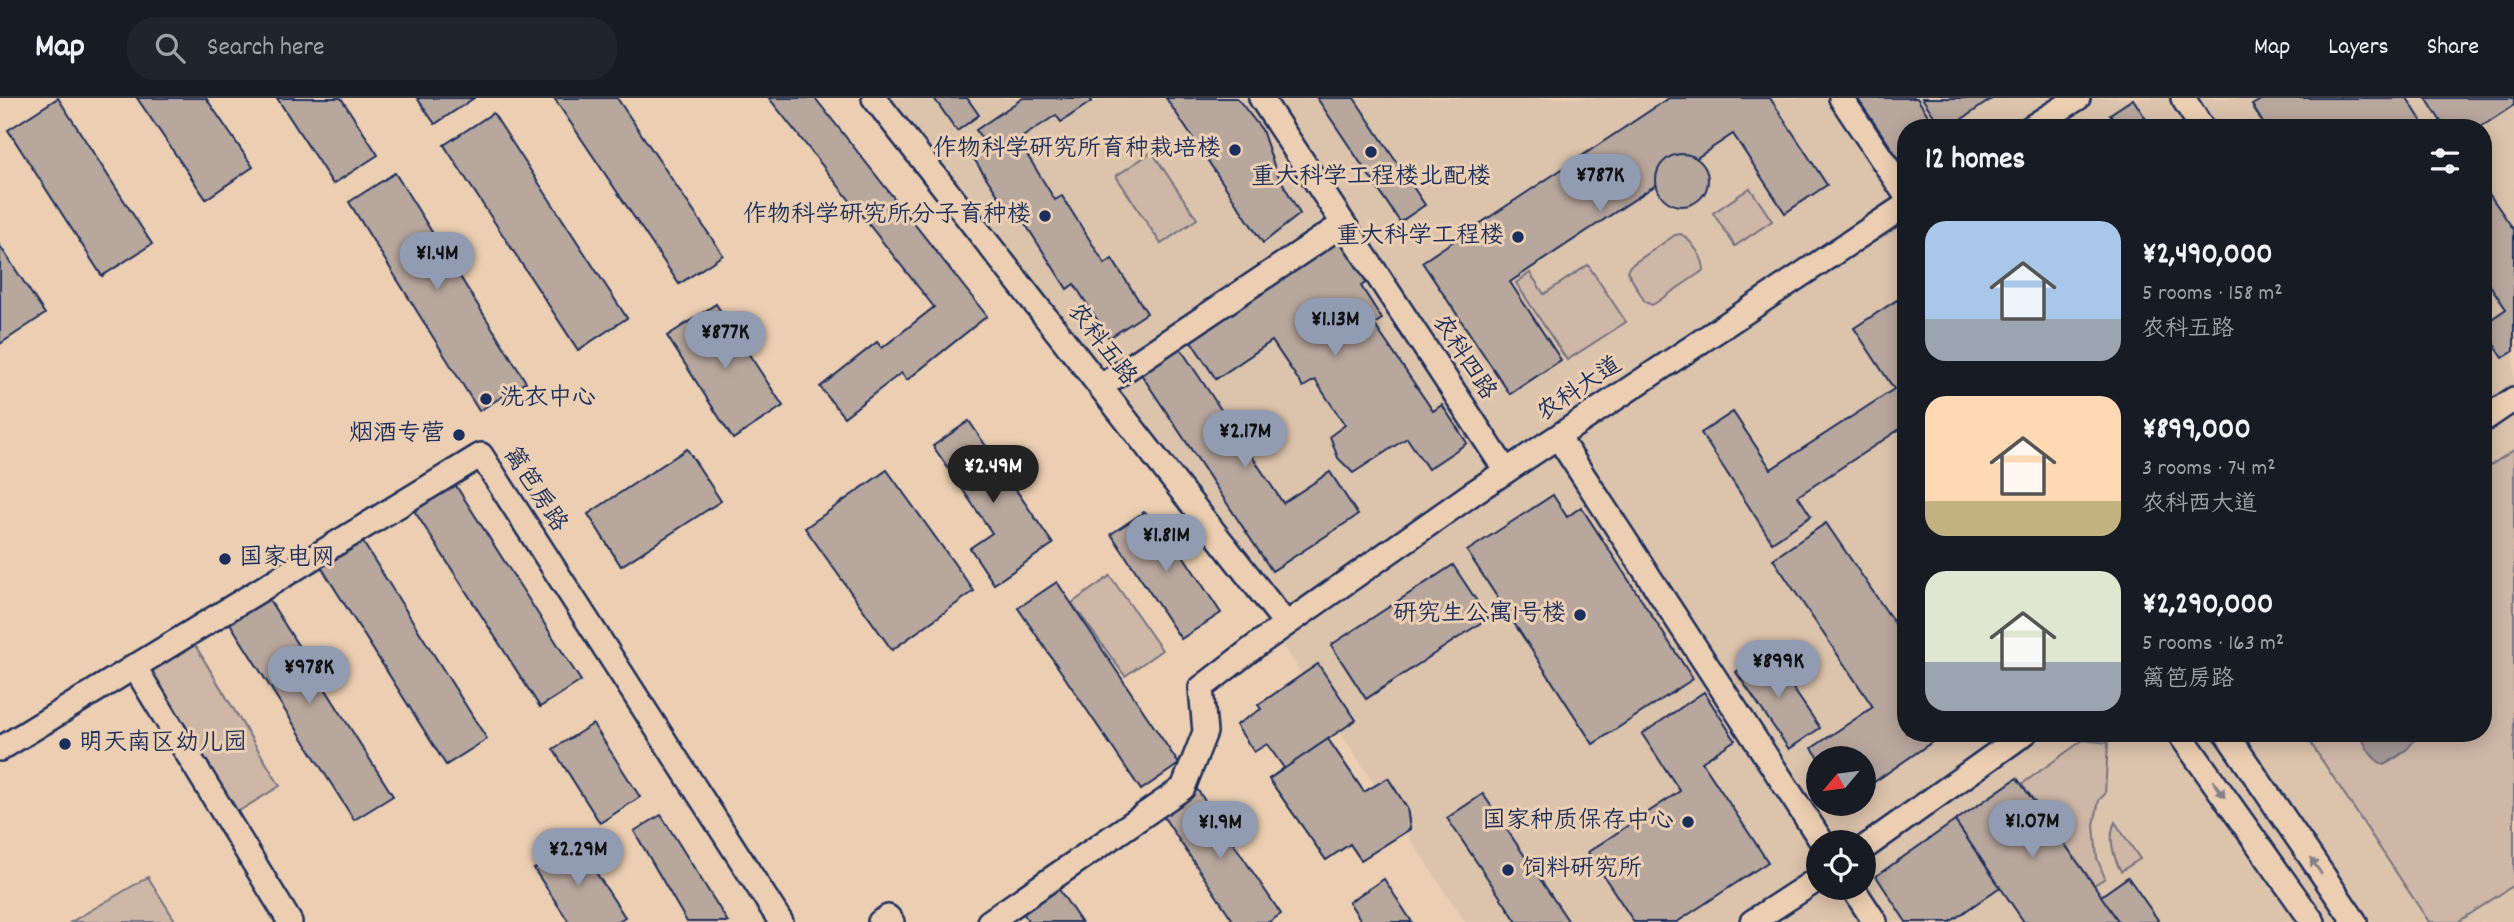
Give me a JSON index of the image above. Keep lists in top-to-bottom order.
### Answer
{
  "streets": {
    "street": [
      "农科五路",
      "农科四路",
      "农科大道",
      "篱笆房路"
    ]
  },
  "crossings": [
    ["农科五路", "农科大道"],
    ["农科四路", "农科大道"]
  ],
  "places": [
    "作物科学研究所育种栽培楼",
    "重大科学工程楼北配楼",
    "作物科学研究所分子育种楼",
    "重大科学工程楼",
    "洗衣中心",
    "烟酒专营",
    "国家电网",
    "研究生公寓1号楼",
    "明天南区幼儿园",
    "国家种质保存中心",
    "饲料研究所"
  ],
  "north": "bottom left",
  "page": {
    "header": "Map",
    "search": "Search here",
    "nav": ["Map", "Layers", "Share"],
    "heading": "12 homes",
    "price": [
      "¥787K",
      "¥1.4M",
      "¥1.13M",
      "¥877K",
      "¥2.17M",
      "¥2.49M",
      "¥1.81M",
      "¥899K",
      "¥978K",
      "¥1.07M",
      "¥1.9M",
      "¥2.29M"
    ],
    "list": [
      {
        "name": "¥2,490,000",
        "note": "5 rooms · 158 m² · 农科五路"
      },
      {
        "name": "¥899,000",
        "note": "3 rooms · 74 m² · 农科西大道"
      },
      {
        "name": "¥2,290,000",
        "note": "5 rooms · 163 m² · 篱笆房路"
      }
    ]
  }
}
